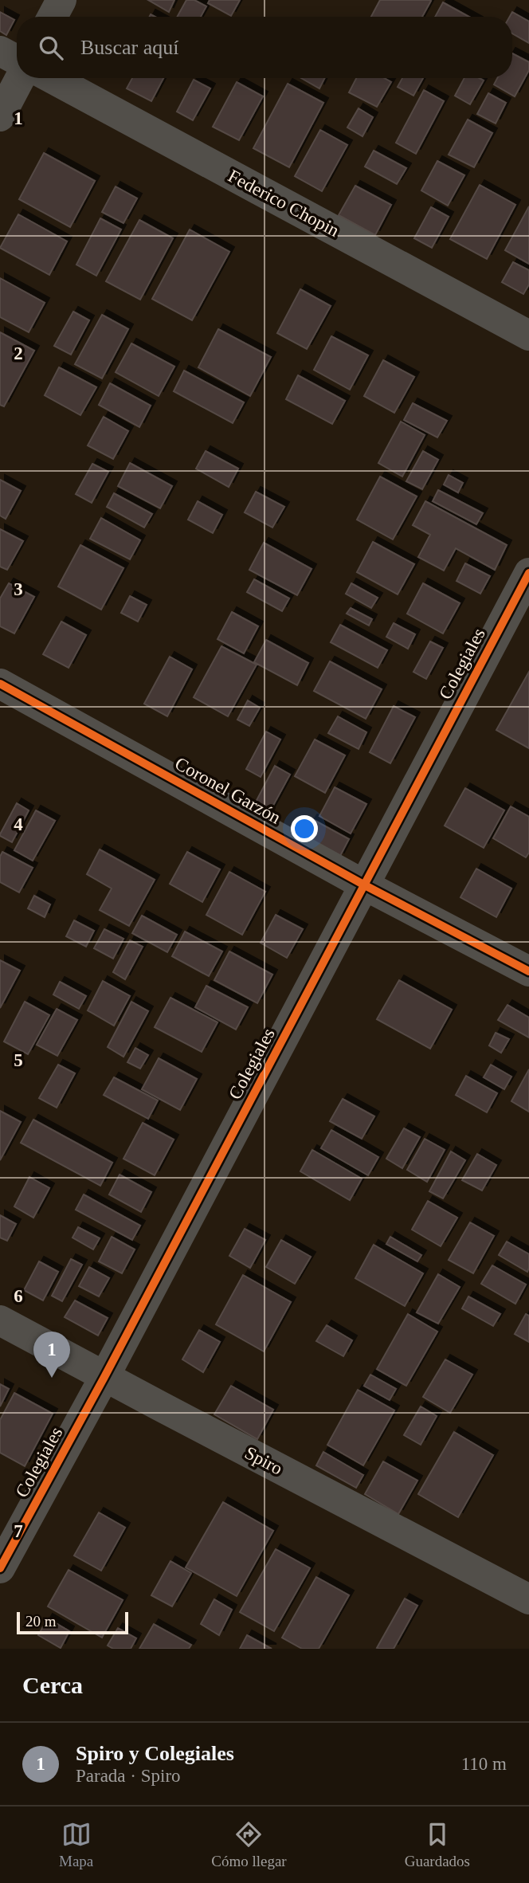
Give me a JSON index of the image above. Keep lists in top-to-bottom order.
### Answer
{
  "streets": {
    "street": [
      "Federico Chopin",
      "Colegiales",
      "Coronel Garzón",
      "Spiro"
    ]
  },
  "crossings": [
    ["Colegiales", "Coronel Garzón"],
    ["Colegiales", "Spiro"]
  ],
  "scale_bar": "20 m",
  "page": {
    "search": "Buscar aquí",
    "pins": "1",
    "scale": "20 m",
    "heading": "Cerca",
    "list": [
      {
        "mark": "1",
        "name": "Spiro y Colegiales",
        "note": "Parada · Spiro",
        "value": "110 m"
      }
    ],
    "nav": ["Mapa", "Cómo llegar", "Guardados"]
  },
  "grid": {
    "rows": [
      "1",
      "2",
      "3",
      "4",
      "5",
      "6",
      "7"
    ]
  }
}
